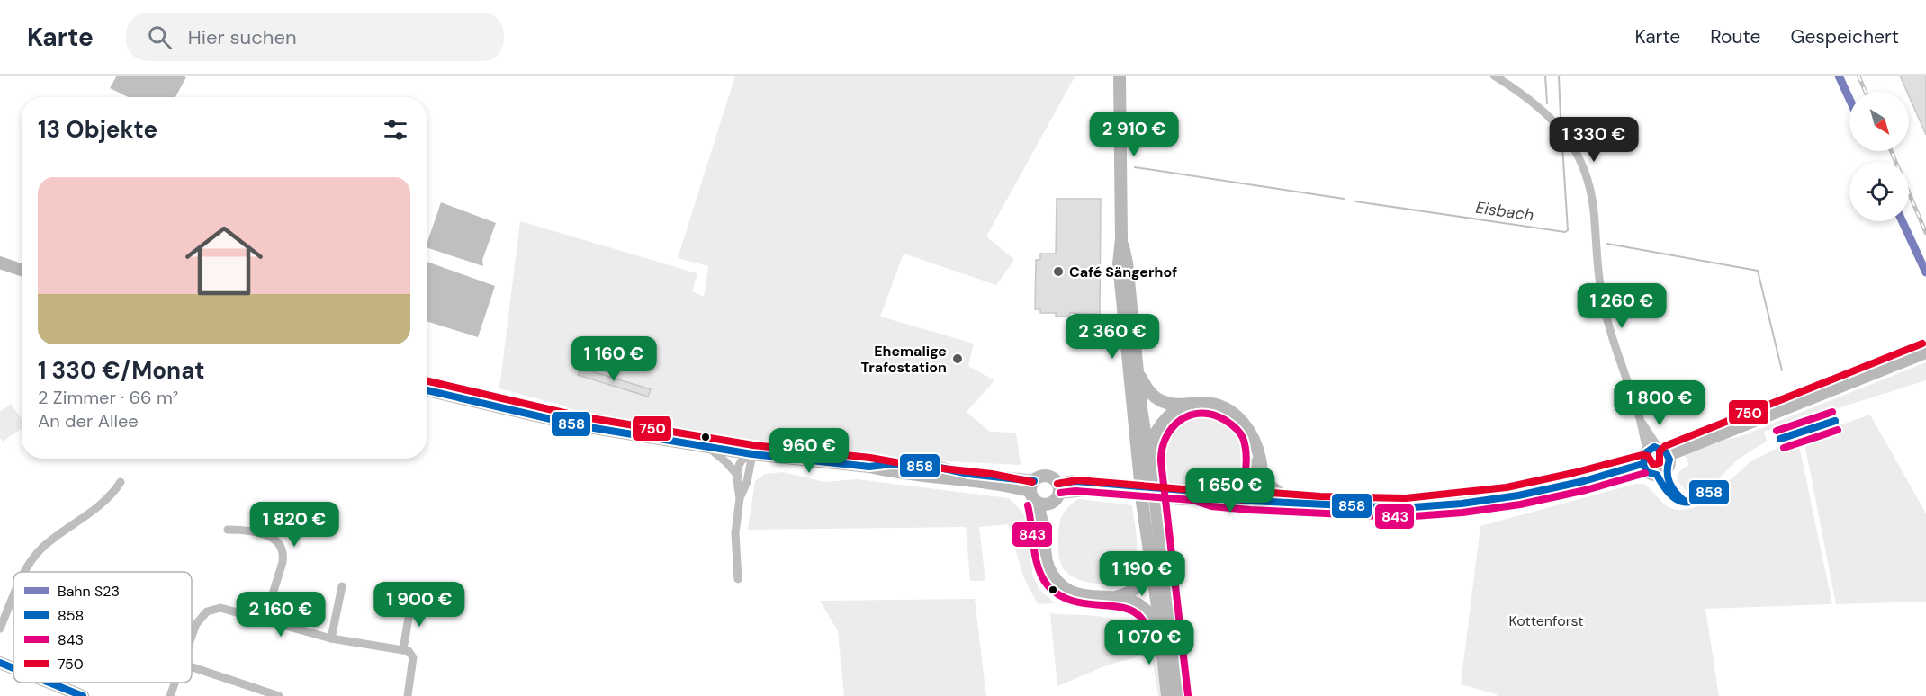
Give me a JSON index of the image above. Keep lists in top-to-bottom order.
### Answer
{
  "water": ["Eisbach"],
  "parks": ["Kottenforst"],
  "places": ["Café Sängerhof", "Ehemalige Trafostation"],
  "lines": [
    "rail line S23",
    "transit line 750",
    "transit line 858",
    "transit line 843"
  ],
  "legend": [
    "Bahn S23",
    "858",
    "843",
    "750"
  ],
  "north": "bottom right",
  "page": {
    "header": "Karte",
    "search": "Hier suchen",
    "nav": ["Karte", "Route", "Gespeichert"],
    "heading": "13 Objekte",
    "price": [
      "2 910 €",
      "1 330 €",
      "1 260 €",
      "2 360 €",
      "1 160 €",
      "1 800 €",
      "960 €",
      "1 650 €",
      "1 820 €",
      "1 190 €",
      "1 900 €",
      "2 160 €",
      "1 070 €"
    ],
    "list": [
      {
        "name": "1 330 €/Monat",
        "note": "2 Zimmer · 66 m² · An der Allee"
      }
    ]
  }
}
